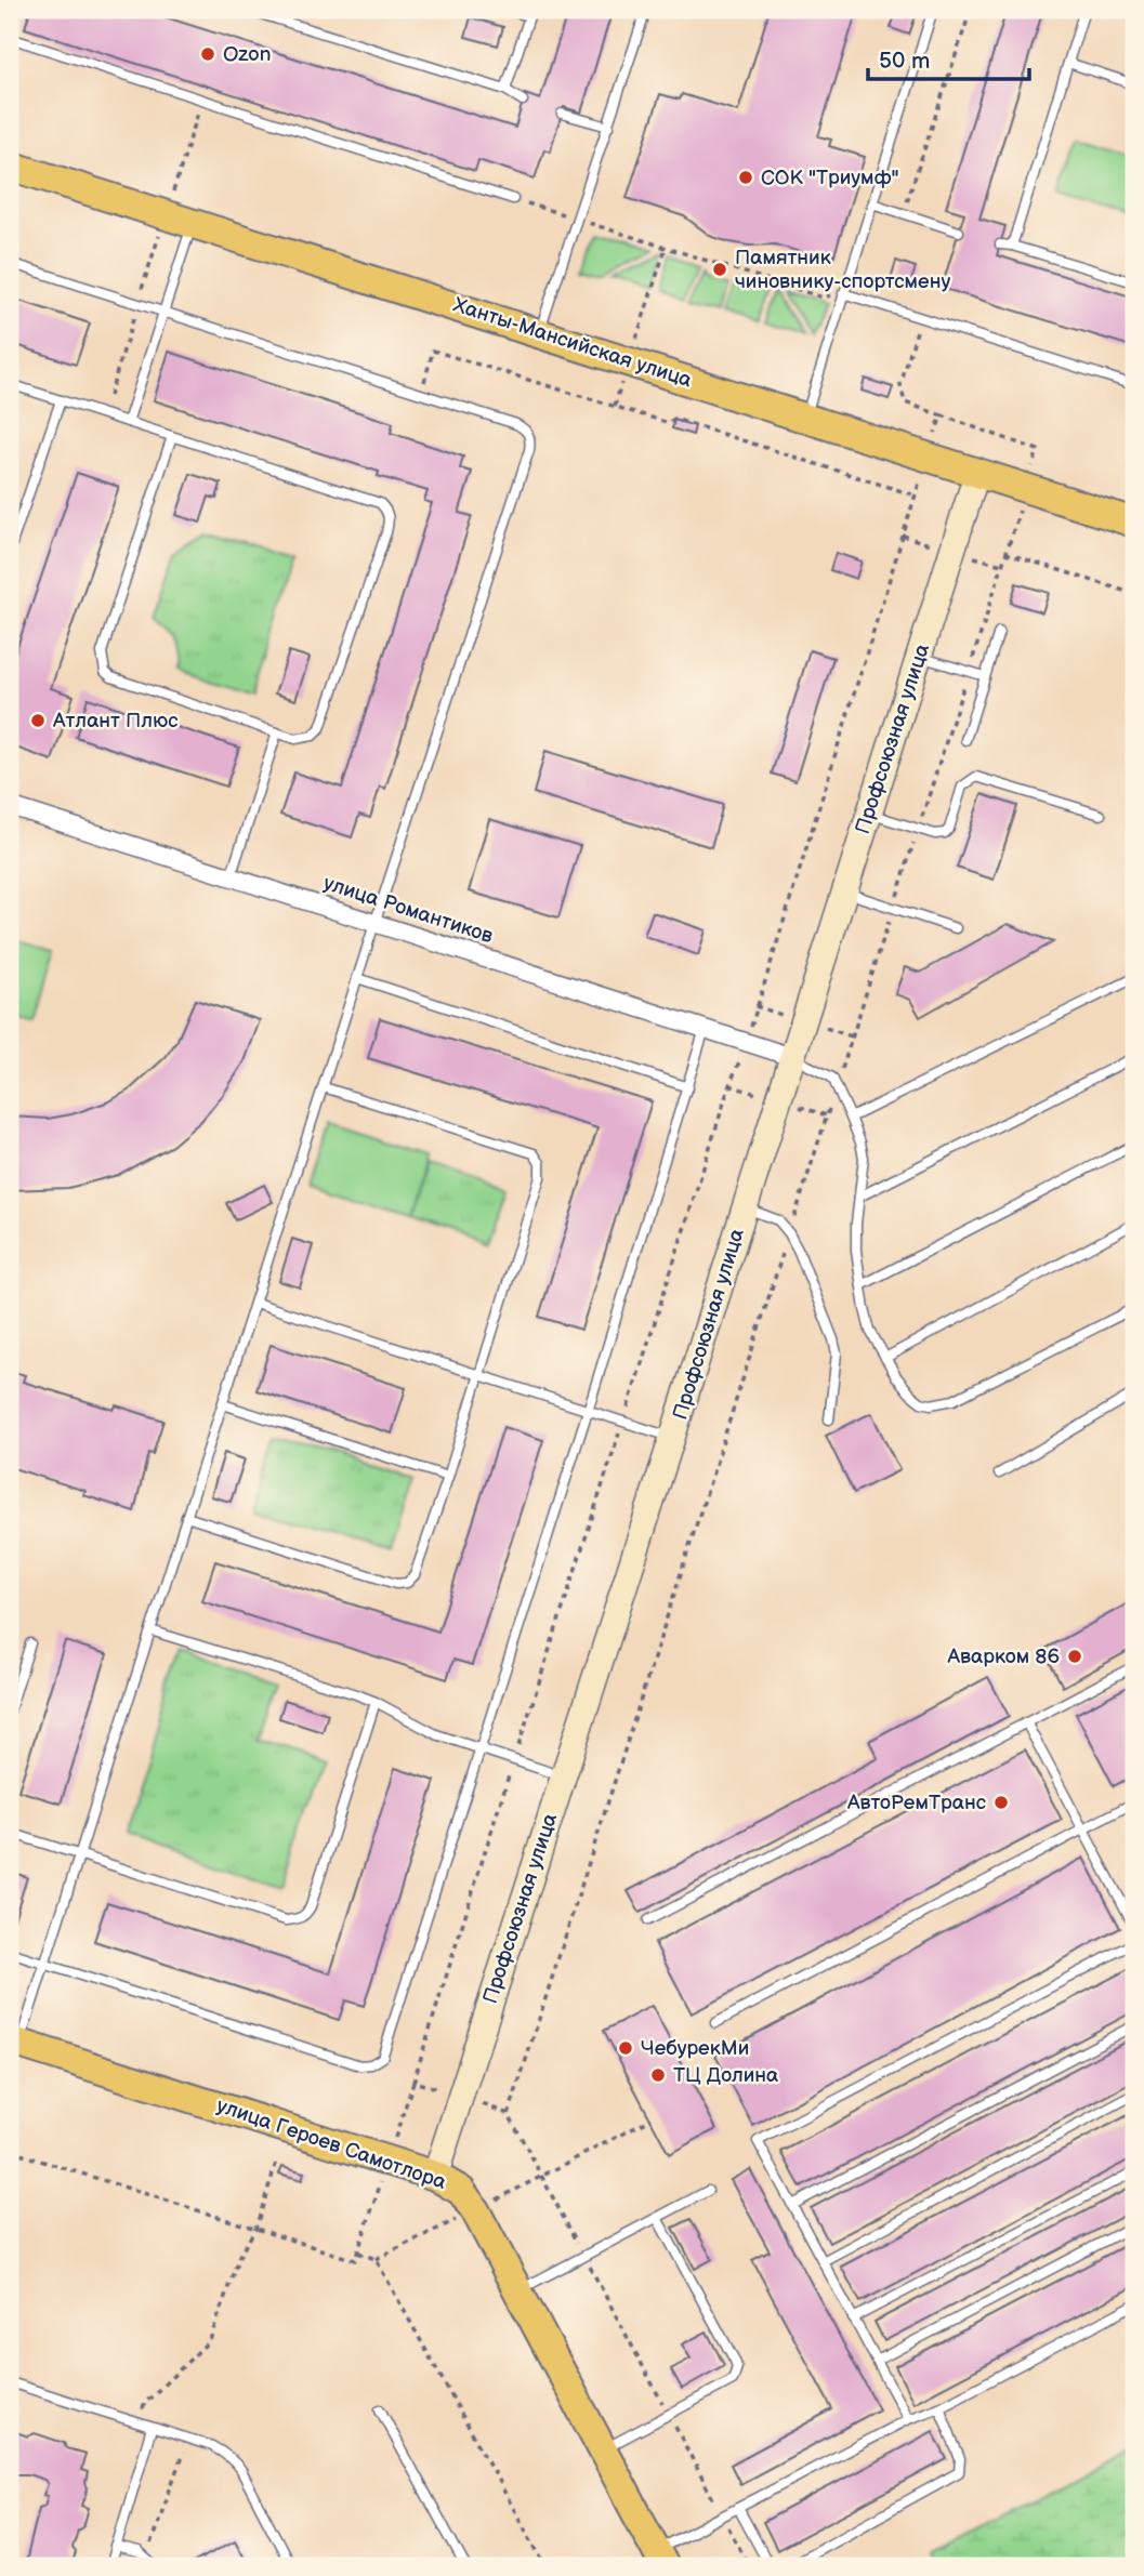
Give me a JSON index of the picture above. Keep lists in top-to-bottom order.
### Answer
{
  "streets": {
    "main road": ["Ханты-Мансийская улица", "Профсоюзная улица", "улица Героев Самотлора"],
    "street": ["улица Романтиков"]
  },
  "crossings": [
    ["Ханты-Мансийская улица", "Профсоюзная улица"],
    ["Профсоюзная улица", "улица Романтиков"],
    ["Профсоюзная улица", "улица Героев Самотлора"]
  ],
  "places": [
    "Ozon",
    "СОК \"Триумф\"",
    "Памятник чиновнику-спортсмену",
    "Атлант Плюс",
    "Аварком 86",
    "АвтоРемТранс",
    "ЧебурекМи",
    "ТЦ Долина"
  ],
  "scale_bar": "50 m"
}
